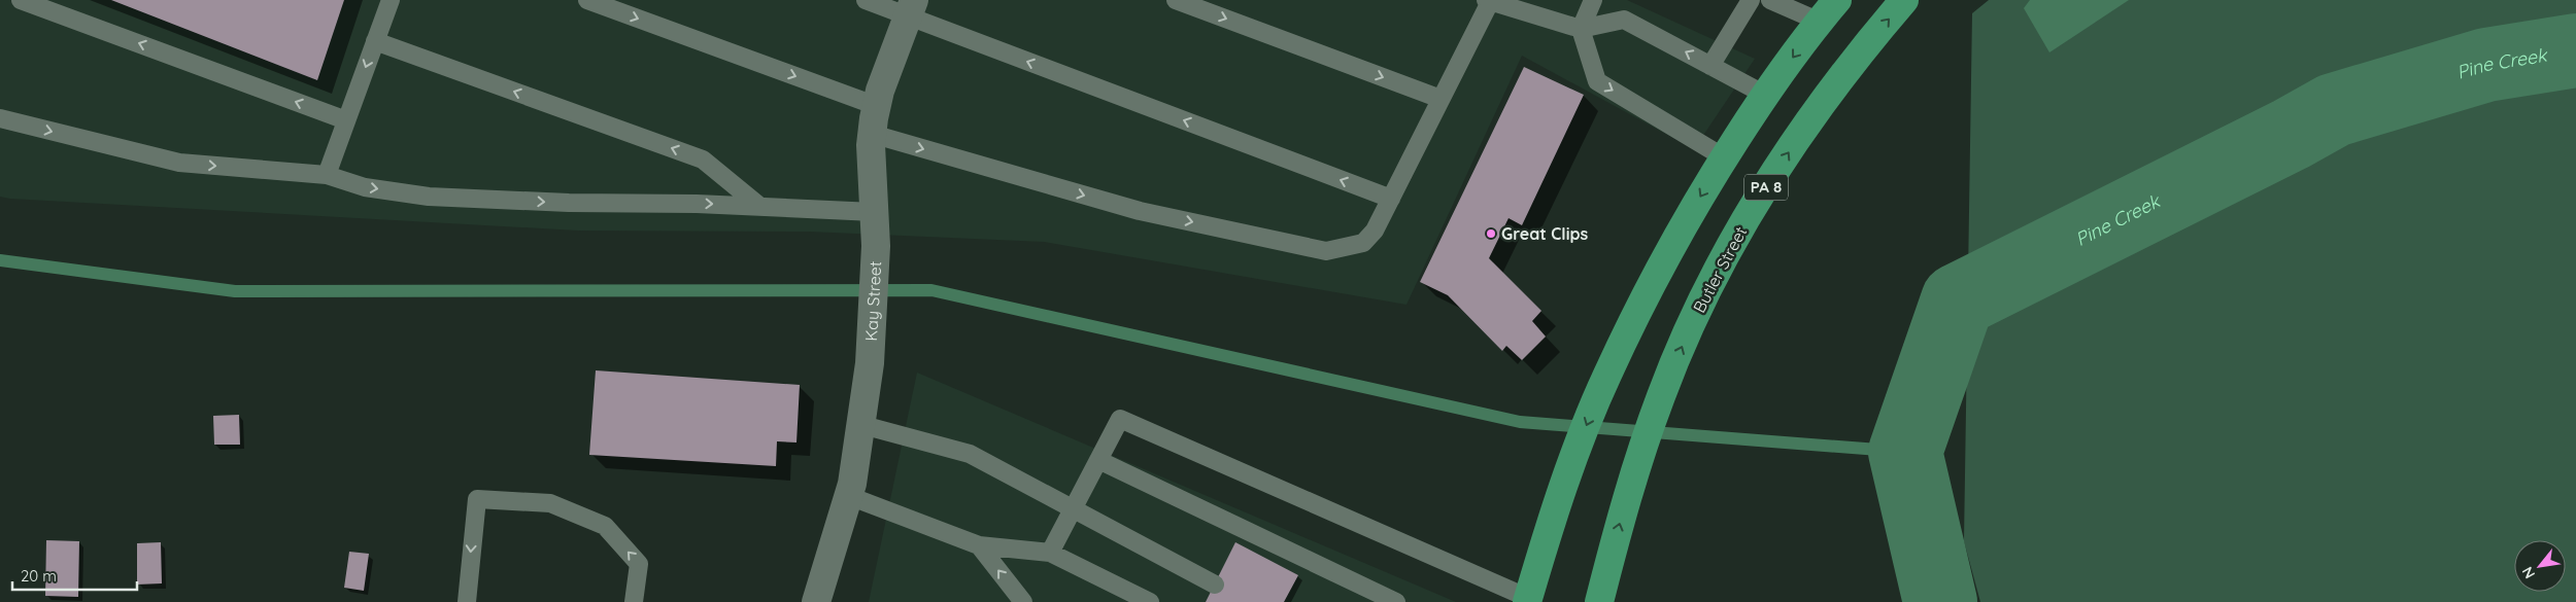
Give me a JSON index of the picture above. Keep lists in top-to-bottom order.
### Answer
{
  "streets": {
    "highway": ["PA 8", "Butler Street"],
    "street": ["Kay Street"]
  },
  "water": ["Pine Creek"],
  "places": ["Great Clips"],
  "scale_bar": "20 m",
  "north": "bottom left"
}
